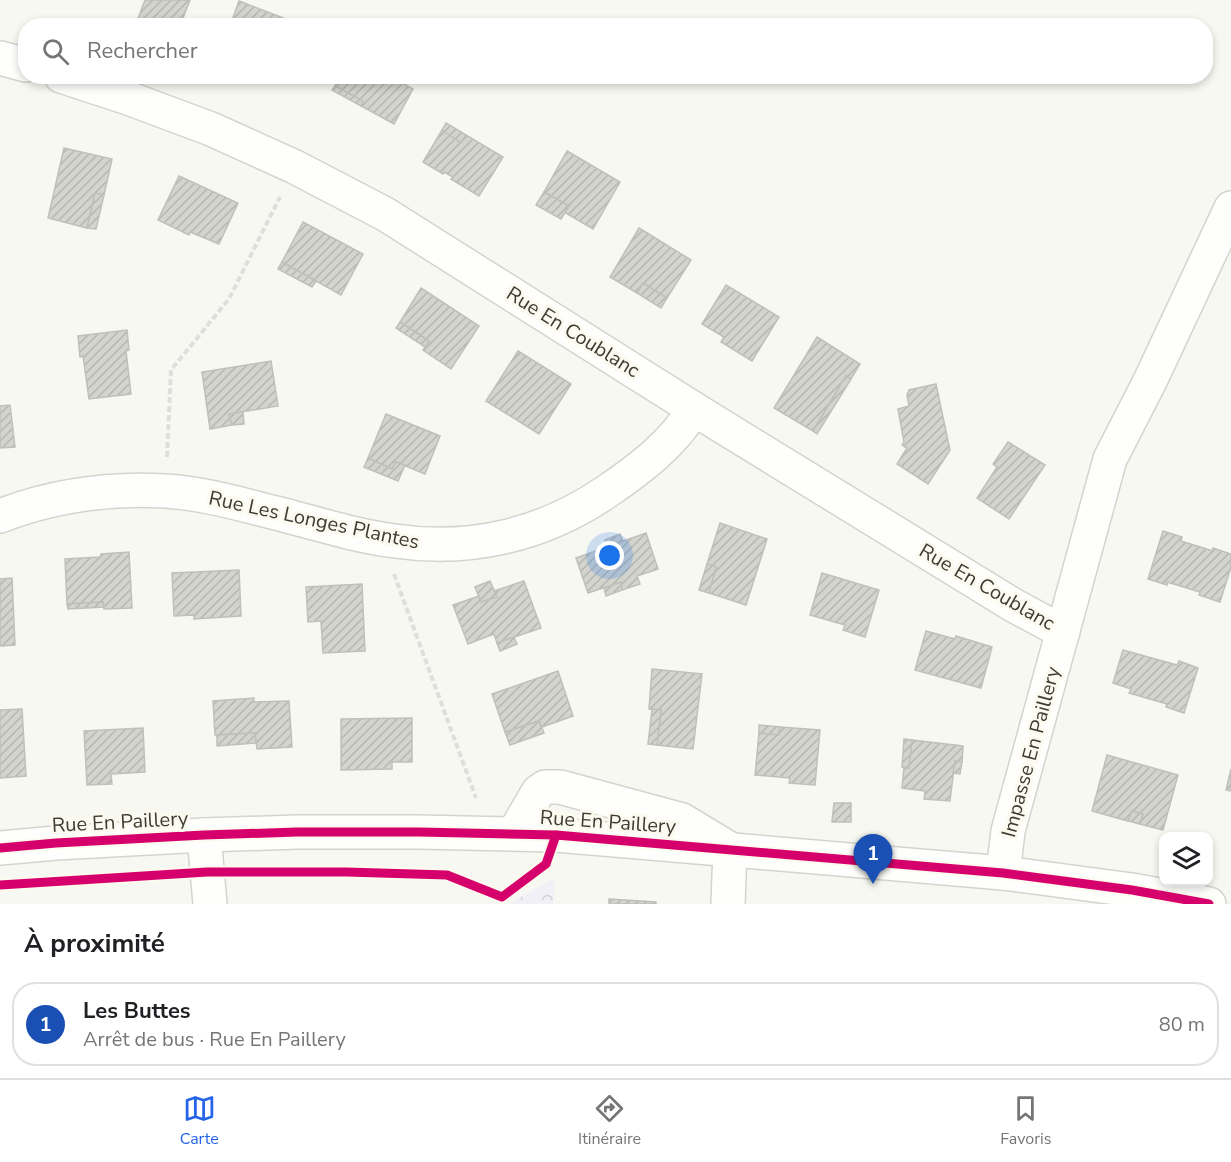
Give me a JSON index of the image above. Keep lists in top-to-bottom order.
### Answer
{
  "streets": {
    "street": [
      "Rue En Coublanc",
      "Rue Les Longes Plantes",
      "Impasse En Paillery",
      "Rue En Paillery"
    ]
  },
  "crossings": [
    ["Rue En Coublanc", "Rue Les Longes Plantes"],
    ["Rue En Coublanc", "Impasse En Paillery"],
    ["Impasse En Paillery", "Rue En Paillery"]
  ],
  "page": {
    "search": "Rechercher",
    "pins": "1",
    "heading": "À proximité",
    "list": [
      {
        "mark": "1",
        "name": "Les Buttes",
        "note": "Arrêt de bus · Rue En Paillery",
        "value": "80 m"
      }
    ],
    "nav": ["Carte", "Itinéraire", "Favoris"]
  }
}
